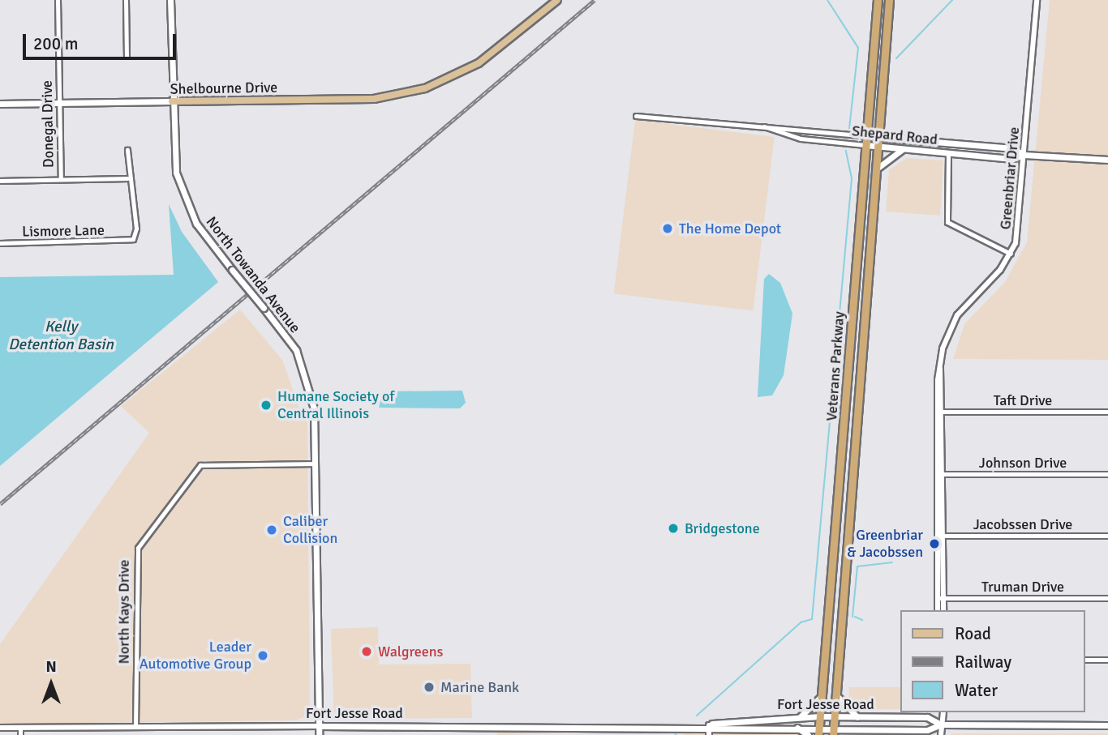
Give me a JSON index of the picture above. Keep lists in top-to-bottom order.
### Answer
{
  "streets": {
    "highway": ["Veterans Parkway"],
    "main road": [
      "Shelbourne Drive",
      "Shepard Road",
      "North Towanda Avenue",
      "Fort Jesse Road"
    ],
    "street": [
      "Donegal Drive",
      "Greenbriar Drive",
      "Lismore Lane",
      "Taft Drive",
      "Johnson Drive",
      "Jacobssen Drive",
      "Truman Drive",
      "North Kays Drive"
    ]
  },
  "crossings": [
    ["Shelbourne Drive", "Donegal Drive"],
    ["Shelbourne Drive", "North Towanda Avenue"],
    ["Shepard Road", "Greenbriar Drive"],
    ["Shepard Road", "Veterans Parkway"],
    ["Greenbriar Drive", "Taft Drive"],
    ["Greenbriar Drive", "Johnson Drive"],
    ["Greenbriar Drive", "Jacobssen Drive"],
    ["Greenbriar Drive", "Truman Drive"],
    ["North Towanda Avenue", "North Kays Drive"],
    ["North Towanda Avenue", "Fort Jesse Road"],
    ["Veterans Parkway", "Fort Jesse Road"],
    ["North Kays Drive", "Fort Jesse Road"]
  ],
  "water": ["Kelly Detention Basin"],
  "places": [
    "The Home Depot",
    "Humane Society of Central Illinois",
    "Bridgestone",
    "Caliber Collision",
    "Greenbriar & Jacobssen",
    "Walgreens",
    "Leader Automotive Group",
    "Marine Bank"
  ],
  "legend": ["Road", "Railway", "Water"],
  "scale_bar": "200 m",
  "north": "top"
}
